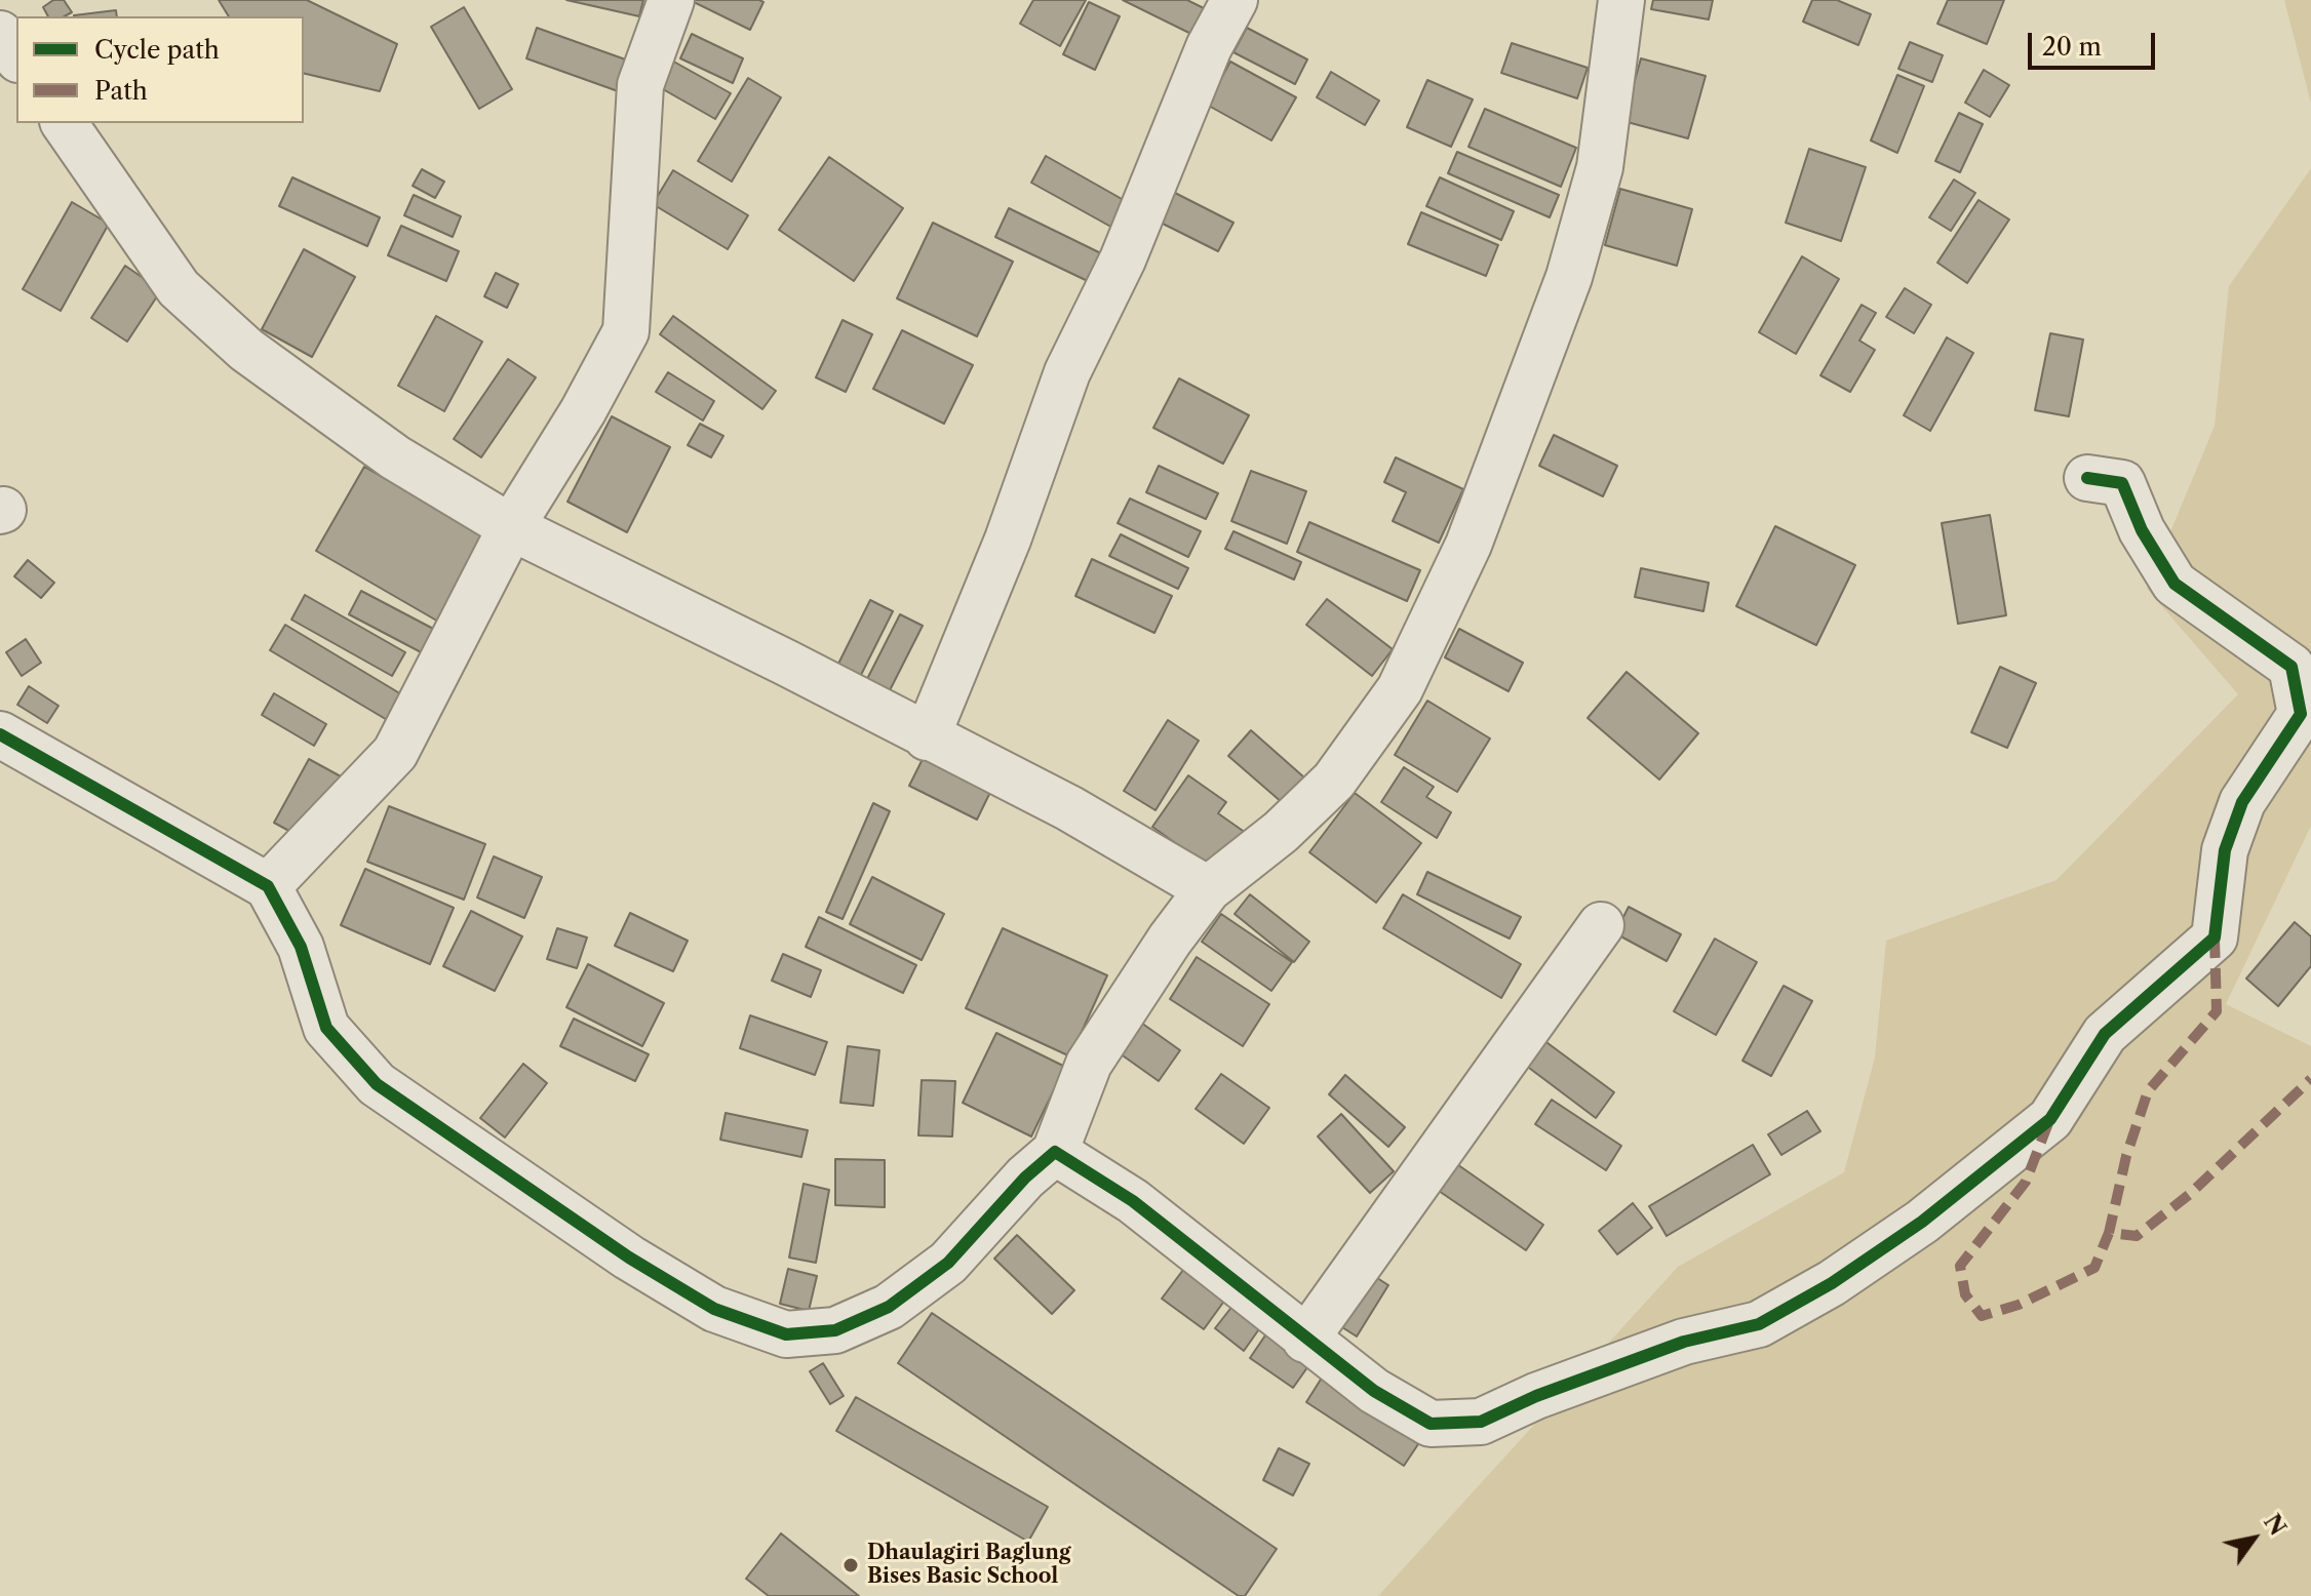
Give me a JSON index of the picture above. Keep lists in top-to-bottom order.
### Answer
{
  "places": ["Dhaulagiri Baglung Bises Basic School"],
  "legend": ["Cycle path", "Path"],
  "scale_bar": "20 m",
  "north": "top right"
}
